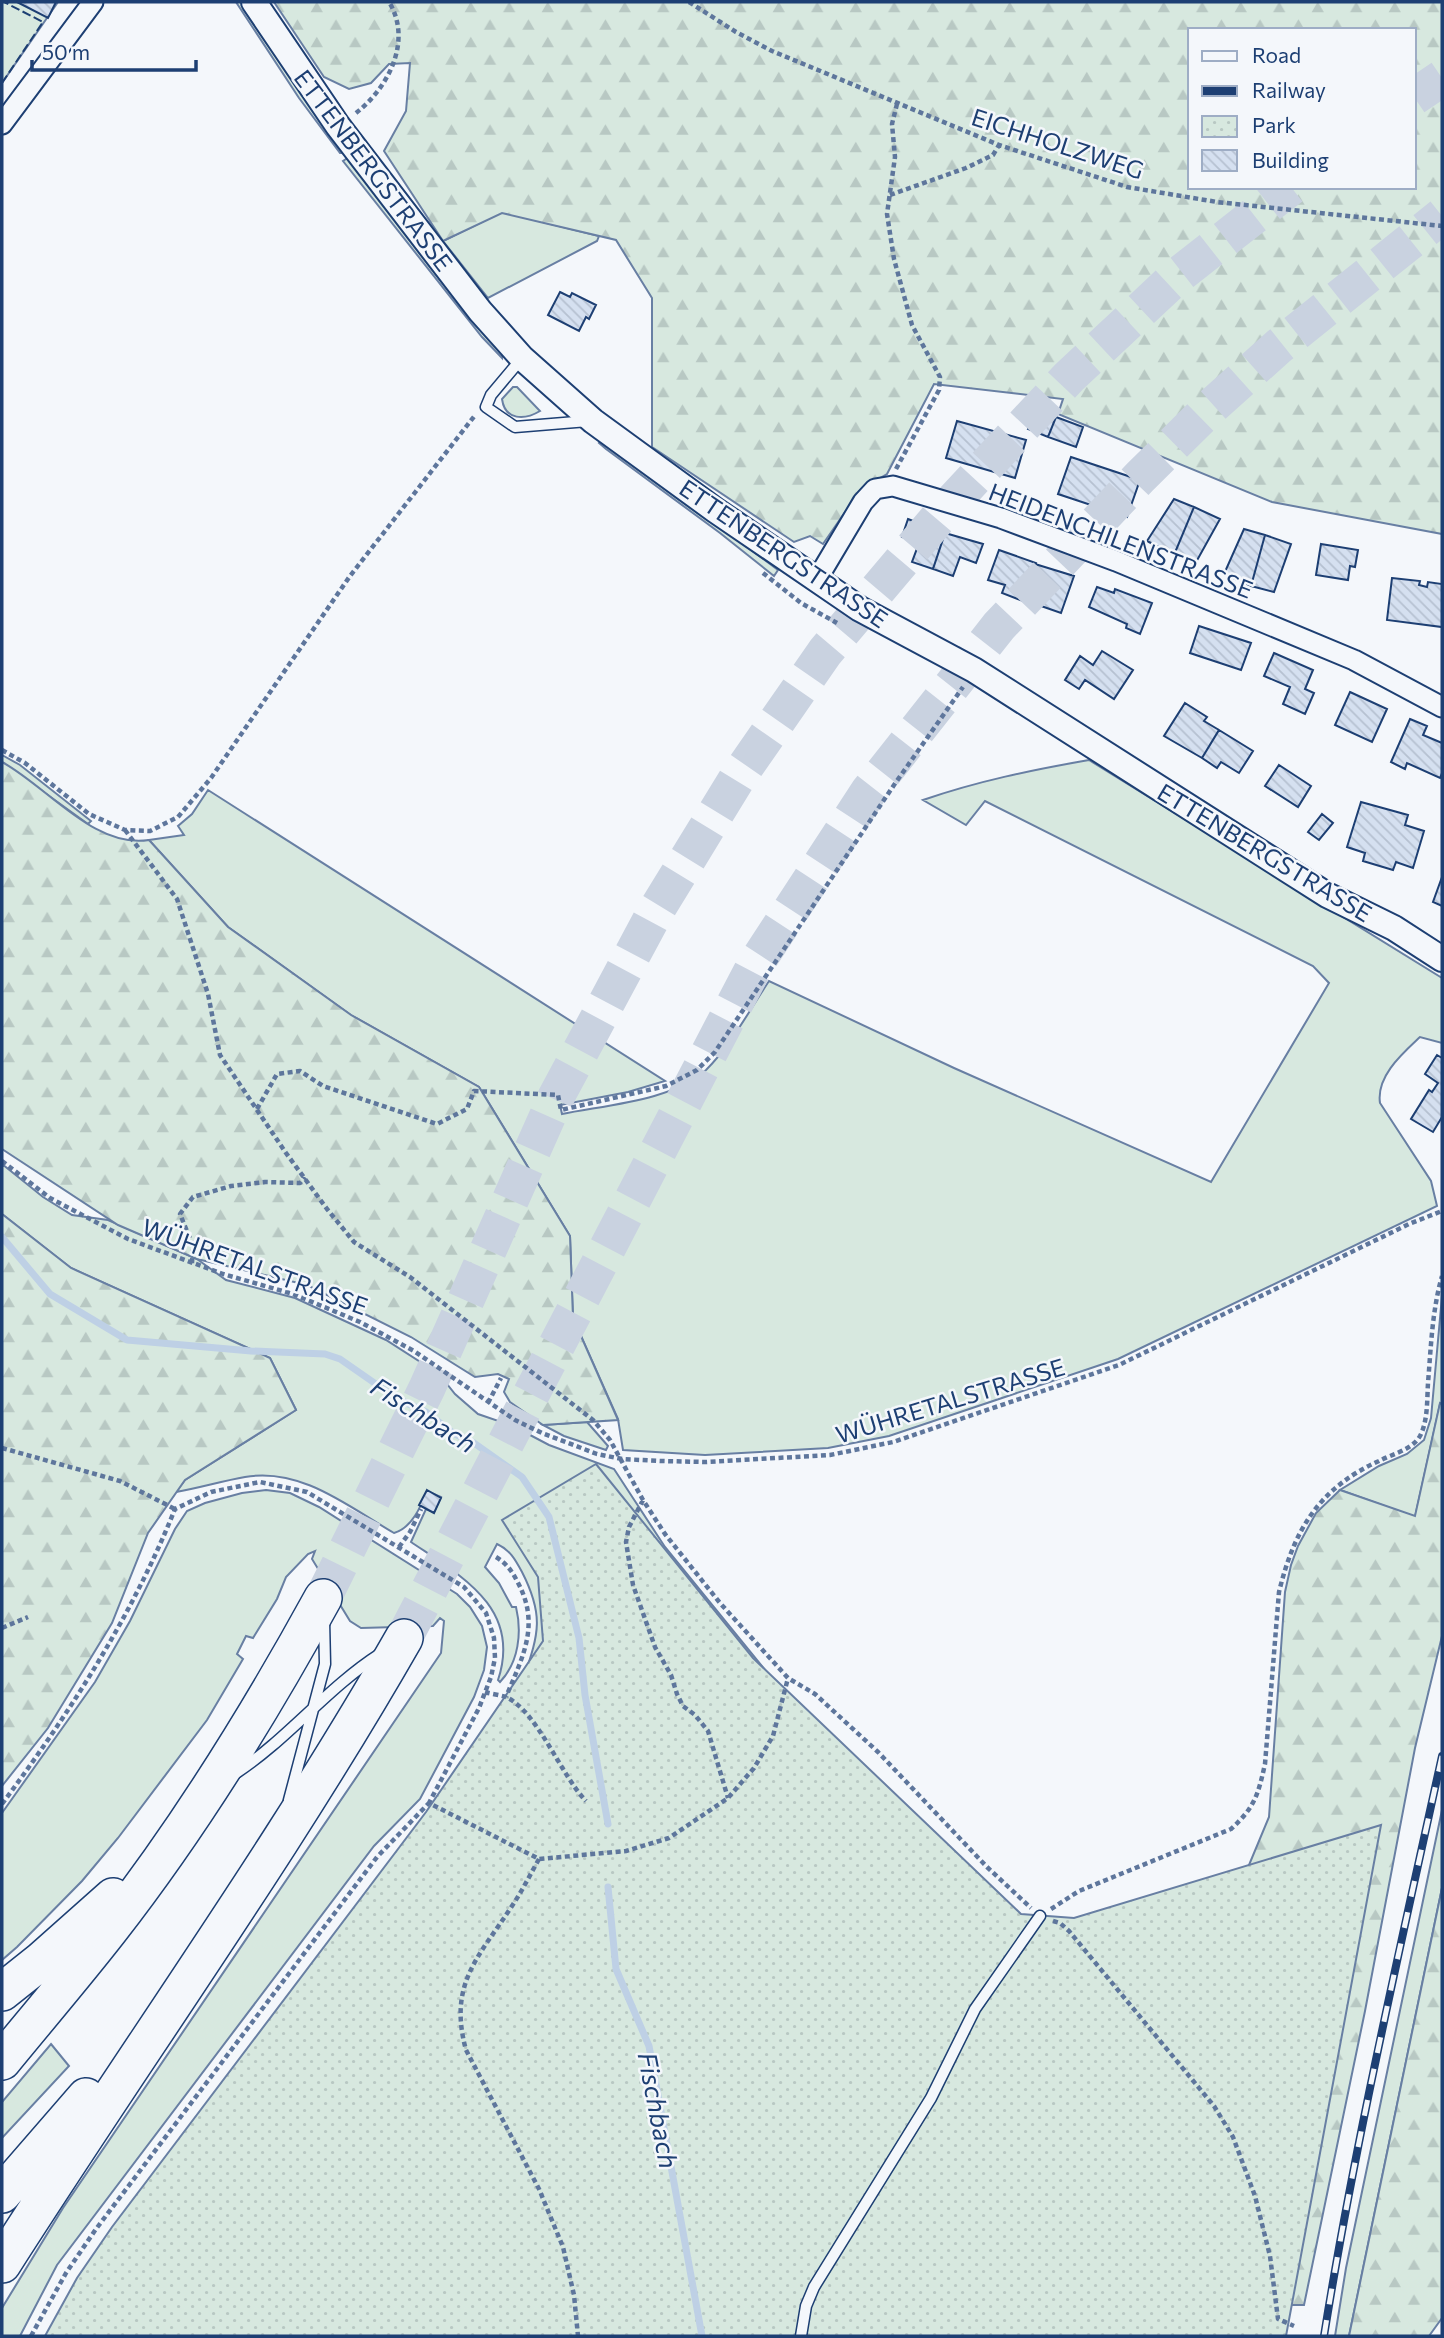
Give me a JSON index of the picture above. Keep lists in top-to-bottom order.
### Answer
{
  "streets": {
    "street": ["ETTENBERGSTRASSE", "HEIDENCHILENSTRASSE"],
    "path": ["EICHHOLZWEG", "WÜHRETALSTRASSE"]
  },
  "water": ["Fischbach"],
  "legend": [
    "Road",
    "Railway",
    "Park",
    "Building"
  ],
  "scale_bar": "50 m"
}
